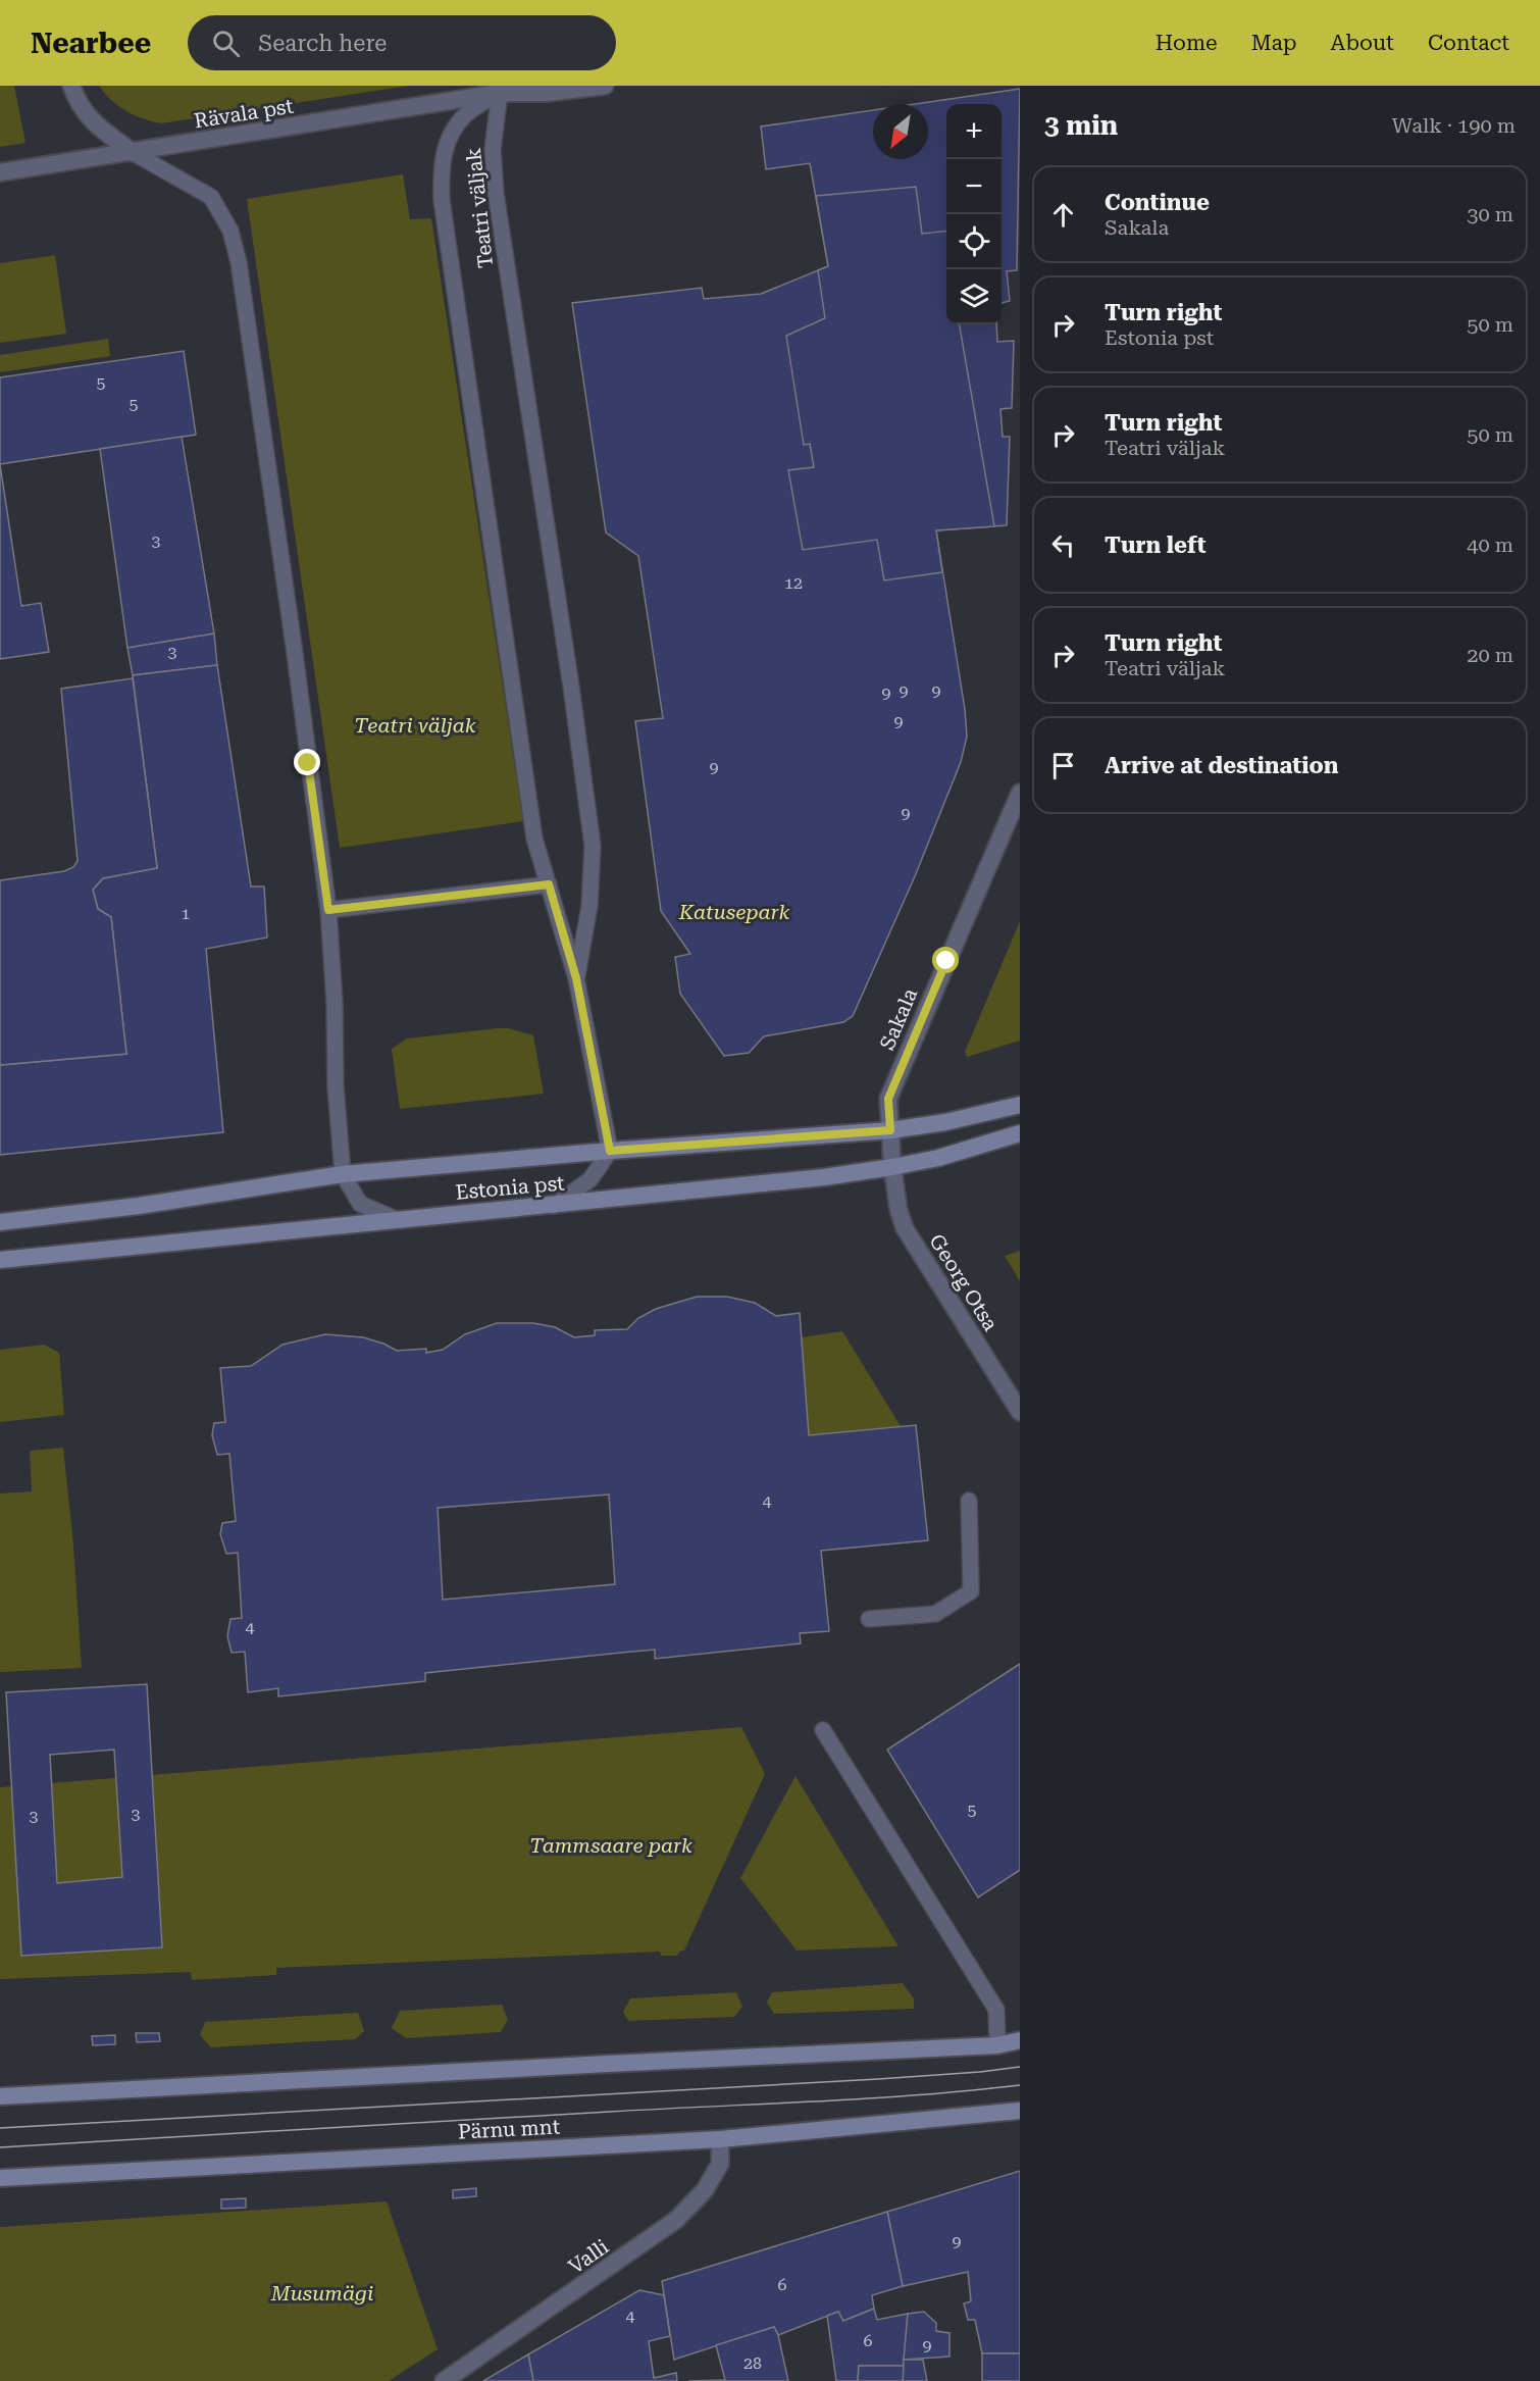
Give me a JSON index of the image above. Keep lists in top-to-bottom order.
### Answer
{
  "streets": {
    "main road": ["Estonia pst", "Pärnu mnt"],
    "street": [
      "Rävala pst",
      "Sakala",
      "Georg Otsa",
      "Valli"
    ],
    "lane": ["Teatri väljak"]
  },
  "crossings": [
    ["Rävala pst", "Teatri väljak"],
    ["Teatri väljak", "Estonia pst"],
    ["Sakala", "Estonia pst"],
    ["Sakala", "Georg Otsa"],
    ["Estonia pst", "Georg Otsa"],
    ["Pärnu mnt", "Valli"]
  ],
  "parks": [
    "Teatri väljak",
    "Katusepark",
    "Tammsaare park",
    "Musumägi"
  ],
  "house_numbers": [
    "5",
    "5",
    "3",
    "12",
    "3",
    "9",
    "9",
    "9",
    "9",
    "9",
    "9",
    "1",
    "4",
    "4",
    "5",
    "3",
    "3",
    "9",
    "6",
    "4",
    "6",
    "9",
    "28"
  ],
  "north": "bottom left",
  "page": {
    "header": "Nearbee",
    "search": "Search here",
    "nav": [
      "Home",
      "Map",
      "About",
      "Contact"
    ],
    "heading": ["3 min", "Walk · 190 m"],
    "map_buttons": ["+", "−"],
    "list": [
      ["Continue", "Sakala", "30 m"],
      ["Turn right", "Estonia pst", "50 m"],
      ["Turn right", "Teatri väljak", "50 m"],
      ["Turn left", "40 m"],
      ["Turn right", "Teatri väljak", "20 m"],
      "Arrive at destination"
    ]
  }
}
